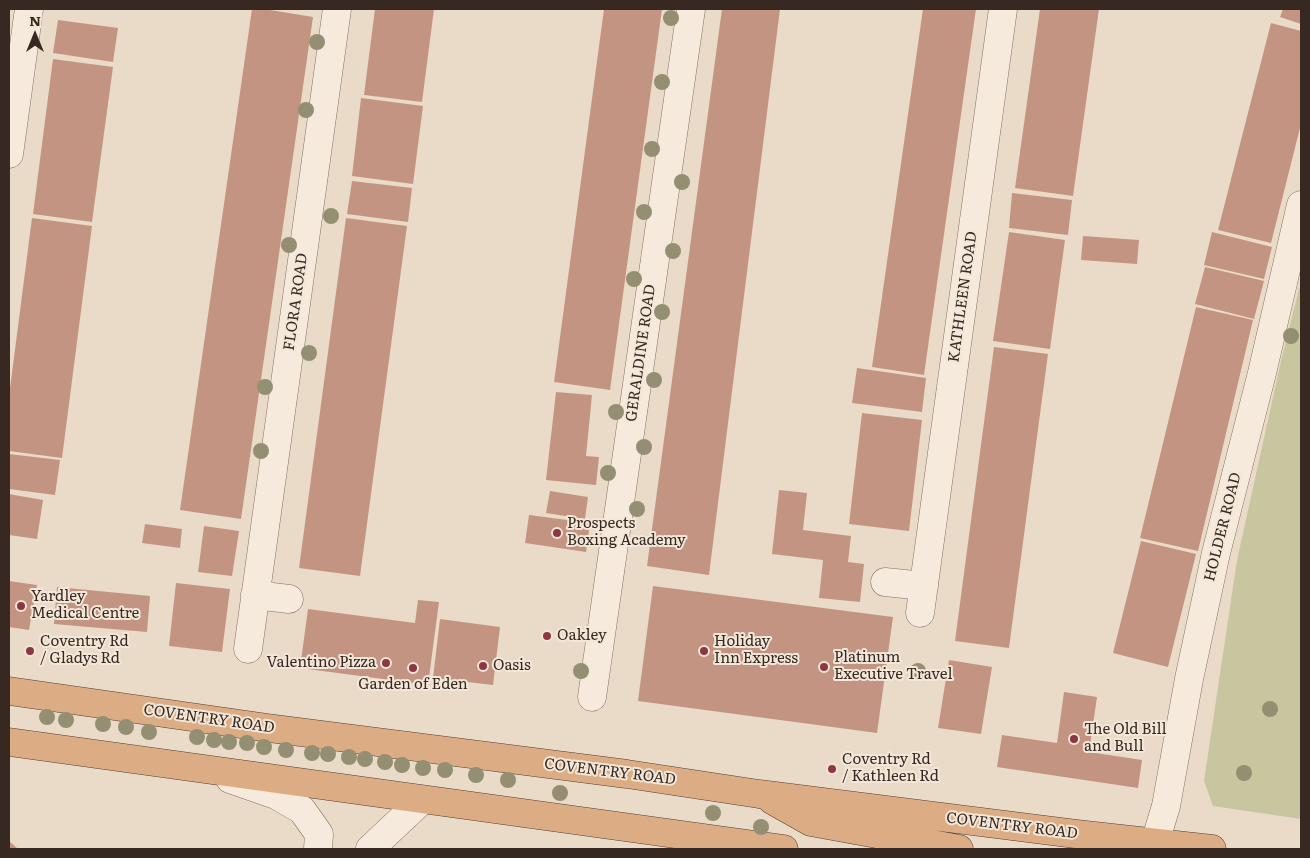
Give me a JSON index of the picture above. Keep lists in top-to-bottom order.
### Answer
{
  "streets": {
    "highway": ["COVENTRY ROAD"],
    "street": [
      "KATHLEEN ROAD",
      "FLORA ROAD",
      "GERALDINE ROAD",
      "HOLDER ROAD"
    ]
  },
  "crossings": [
    ["HOLDER ROAD", "COVENTRY ROAD"]
  ],
  "places": [
    "Prospects Boxing Academy",
    "Yardley Medical Centre",
    "Oakley",
    "Coventry Rd / Gladys Rd",
    "Holiday Inn Express",
    "Valentino Pizza",
    "Oasis",
    "Platinum Executive Travel",
    "Garden of Eden",
    "The Old Bill and Bull",
    "Coventry Rd / Kathleen Rd"
  ],
  "north": "top"
}
